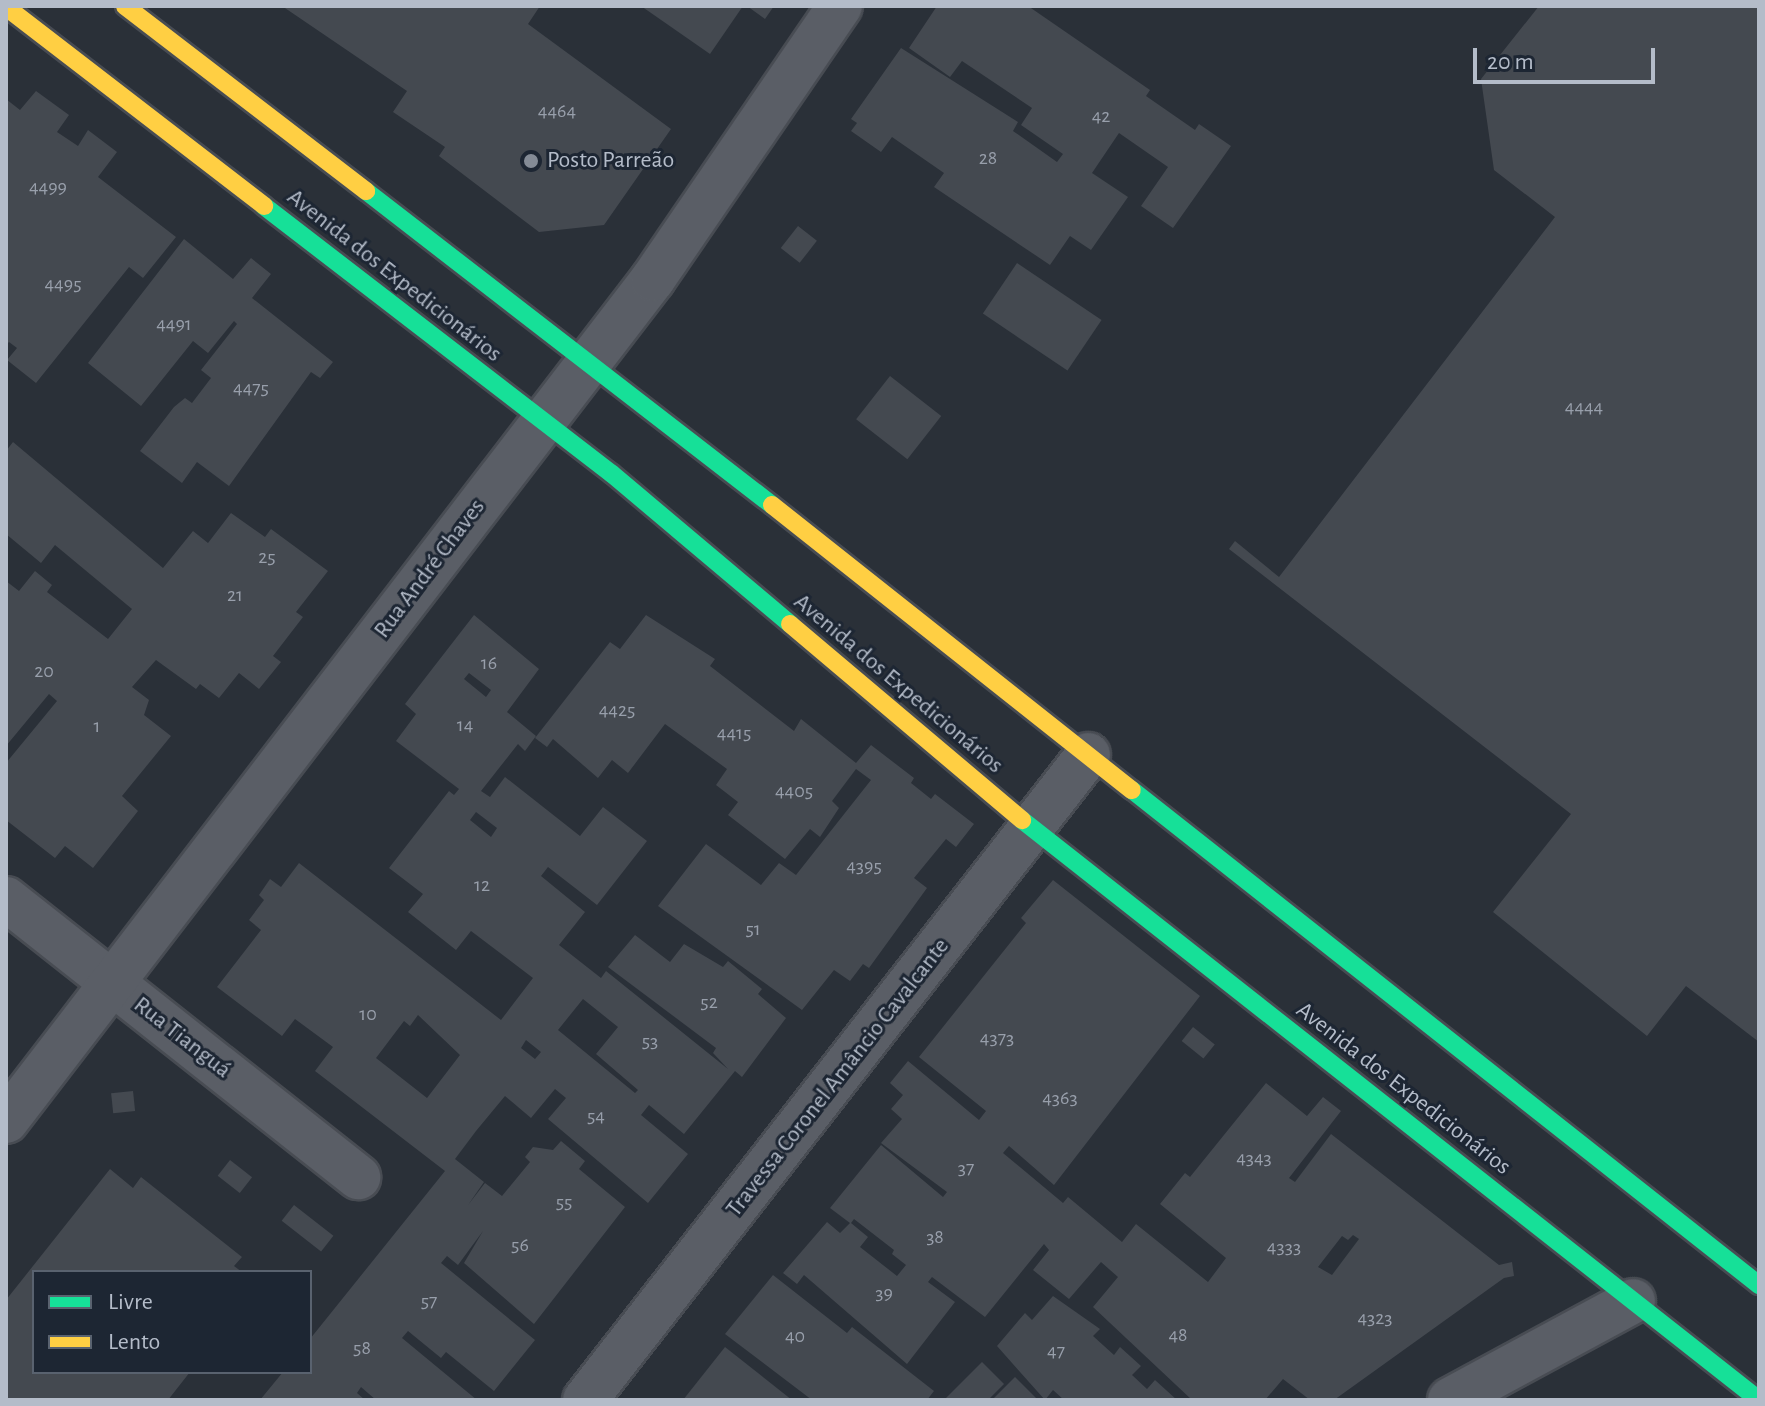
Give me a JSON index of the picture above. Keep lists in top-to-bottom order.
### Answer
{
  "streets": {
    "main road": ["Avenida dos Expedicionários"],
    "street": ["Rua André Chaves", "Rua Tianguá", "Travessa Coronel Amâncio Cavalcante"]
  },
  "crossings": [
    ["Avenida dos Expedicionários", "Rua André Chaves"],
    ["Avenida dos Expedicionários", "Travessa Coronel Amâncio Cavalcante"],
    ["Rua André Chaves", "Rua Tianguá"]
  ],
  "places": ["Posto Parreão"],
  "house_numbers": [
    "4464",
    "42",
    "28",
    "4499",
    "4495",
    "4491",
    "4475",
    "4444",
    "25",
    "21",
    "16",
    "20",
    "4425",
    "14",
    "1",
    "4415",
    "4405",
    "4395",
    "12",
    "51",
    "52",
    "10",
    "4373",
    "53",
    "4363",
    "54",
    "4343",
    "37",
    "55",
    "38",
    "56",
    "4333",
    "39",
    "57",
    "4323",
    "48",
    "40",
    "58",
    "47"
  ],
  "legend": ["Livre", "Lento"],
  "scale_bar": "20 m"
}
